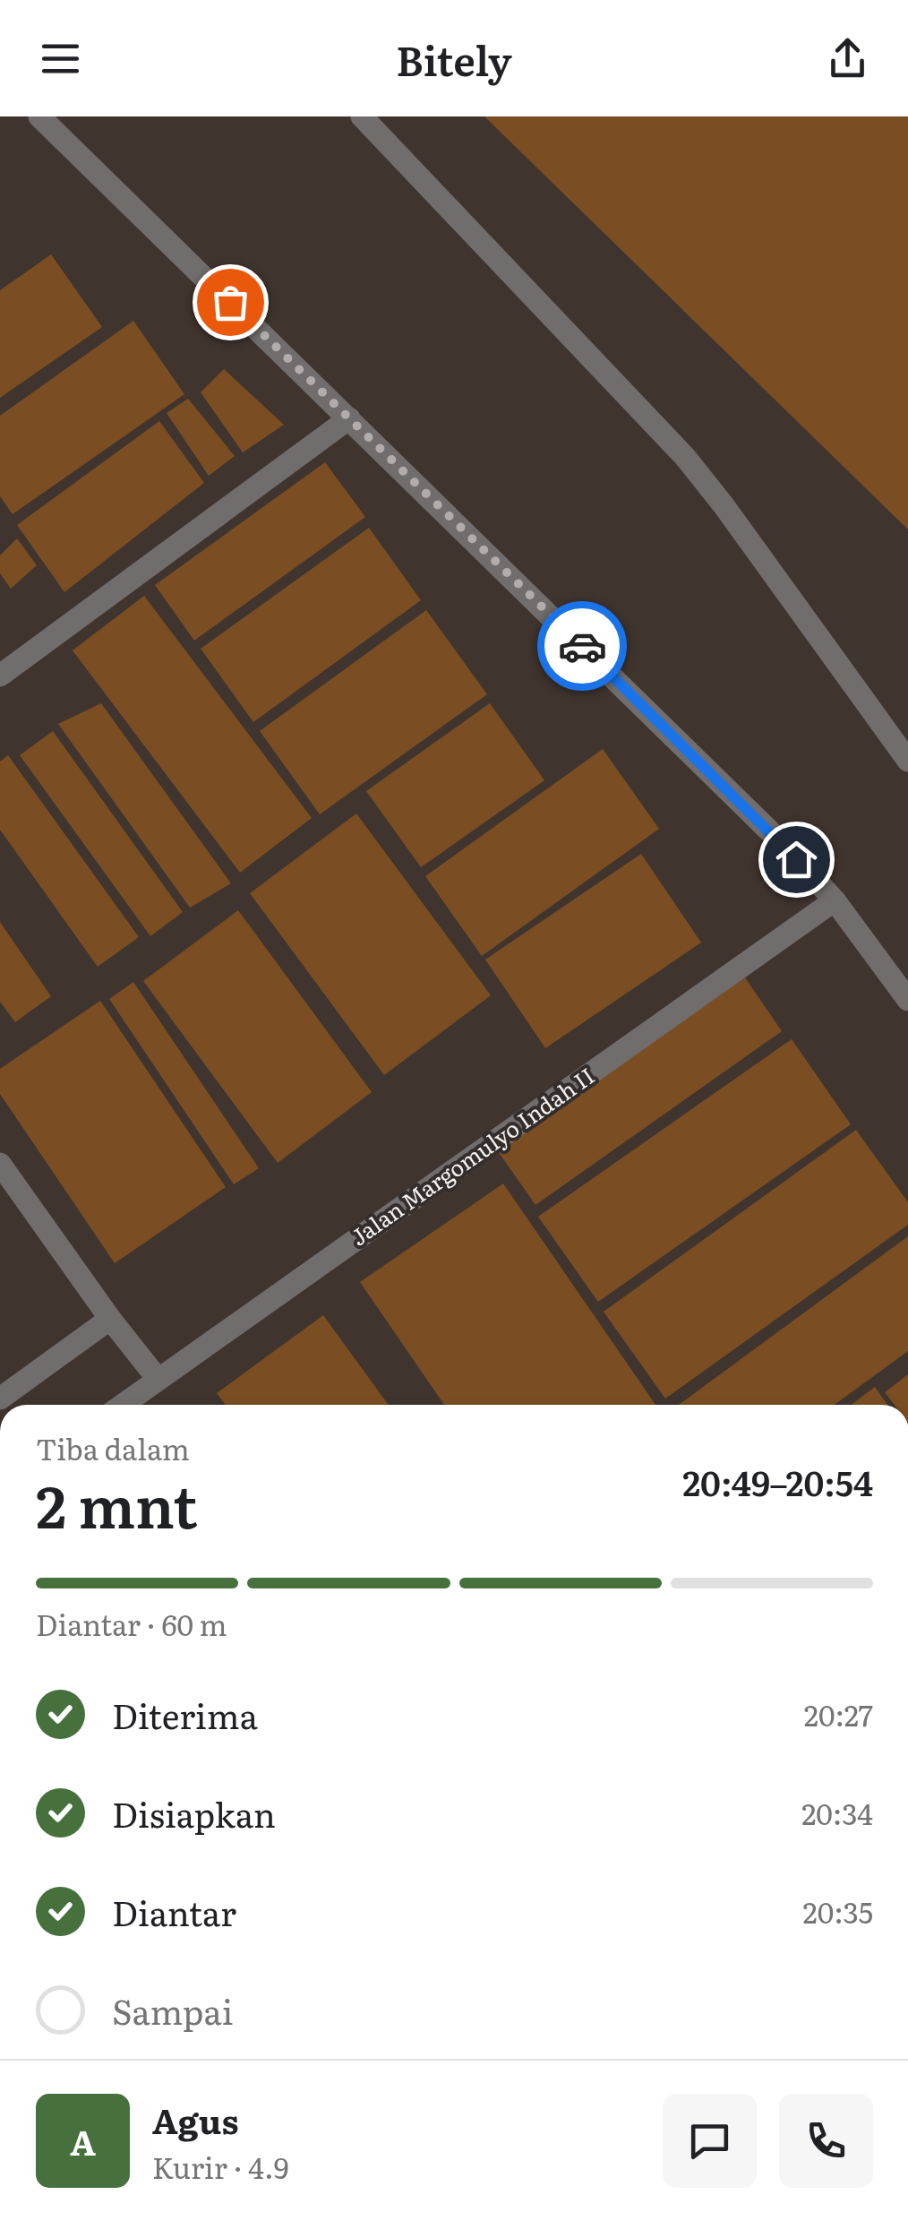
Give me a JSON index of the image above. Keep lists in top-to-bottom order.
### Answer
{
  "streets": {
    "lane": ["Jalan Margomulyo Indah II"]
  },
  "page": {
    "header": "Bitely",
    "heading": ["2 mnt", "Tiba dalam", "20:49–20:54"],
    "panel": ["Agus", "Kurir · 4.9"],
    "bar": "Diantar · 60 m",
    "list": [
      ["Diterima", "20:27"],
      ["Disiapkan", "20:34"],
      ["Diantar", "20:35"],
      "Sampai"
    ],
    "round": "A"
  }
}
